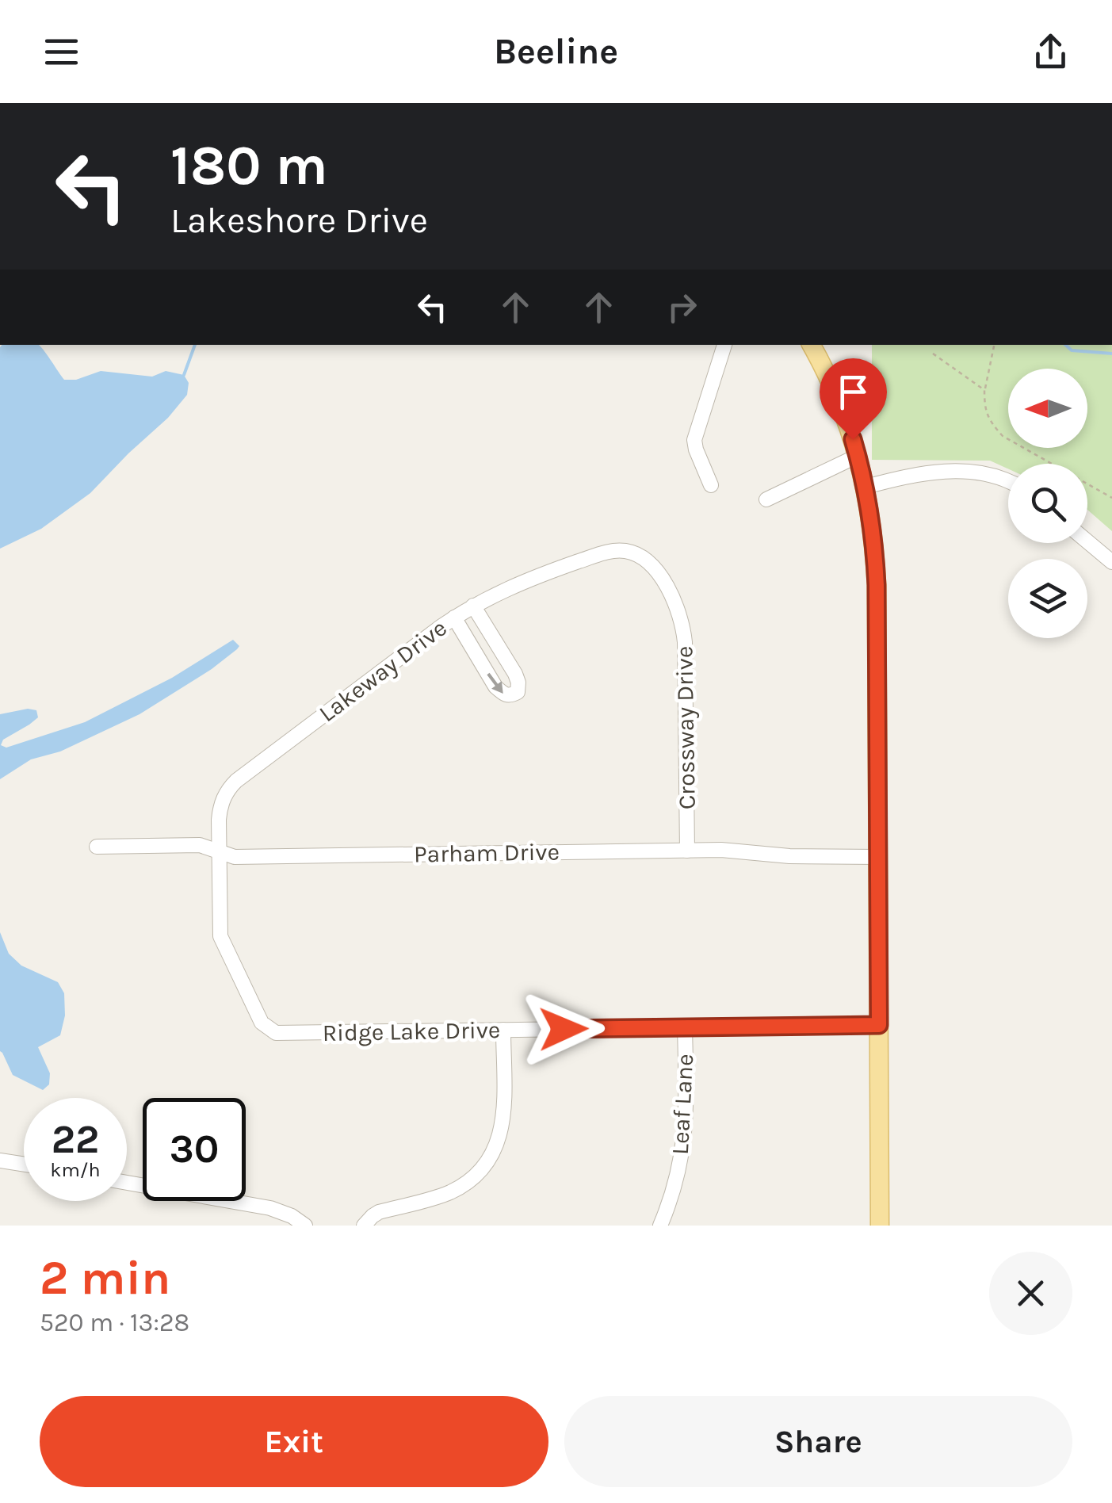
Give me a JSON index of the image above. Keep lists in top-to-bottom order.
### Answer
{
  "streets": {
    "street": [
      "Lakeway Drive",
      "Crossway Drive",
      "Parham Drive",
      "Ridge Lake Drive",
      "Leaf Lane"
    ]
  },
  "crossings": [
    ["Lakeway Drive", "Crossway Drive"],
    ["Lakeway Drive", "Parham Drive"],
    ["Lakeway Drive", "Ridge Lake Drive"],
    ["Crossway Drive", "Parham Drive"],
    ["Ridge Lake Drive", "Leaf Lane"]
  ],
  "north": "left",
  "page": {
    "header": "Beeline",
    "turn": ["180 m", "Lakeshore Drive"],
    "speed": "22 km/h",
    "limit": "30",
    "heading": ["2 min", "520 m · 13:28"],
    "buttons": ["Exit", "Share"]
  }
}
